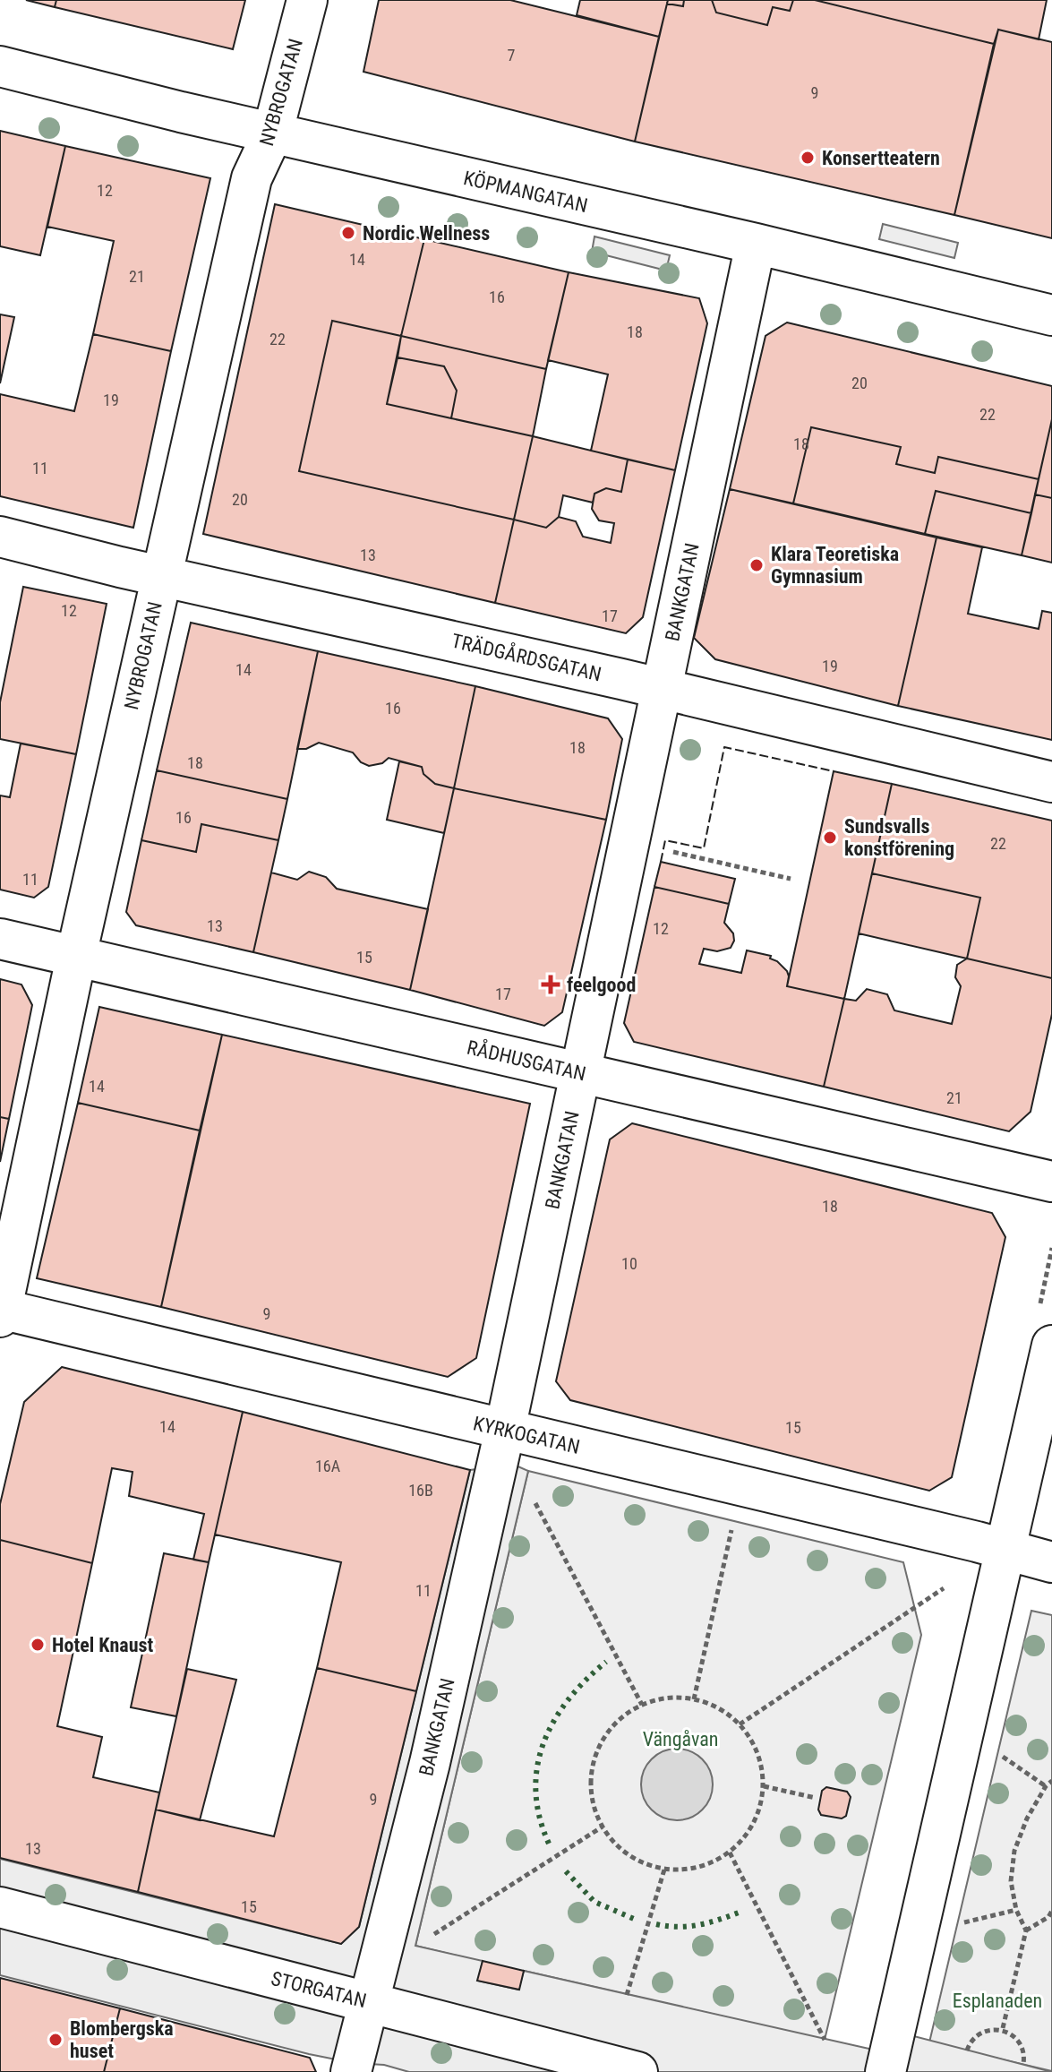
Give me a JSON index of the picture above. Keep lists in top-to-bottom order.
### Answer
{
  "streets": {
    "street": [
      "NYBROGATAN",
      "KÖPMANGATAN",
      "BANKGATAN",
      "TRÄDGÅRDSGATAN",
      "RÅDHUSGATAN",
      "KYRKOGATAN",
      "STORGATAN"
    ]
  },
  "crossings": [
    ["NYBROGATAN", "KÖPMANGATAN"],
    ["NYBROGATAN", "TRÄDGÅRDSGATAN"],
    ["NYBROGATAN", "RÅDHUSGATAN"],
    ["NYBROGATAN", "KYRKOGATAN"],
    ["KÖPMANGATAN", "BANKGATAN"],
    ["BANKGATAN", "TRÄDGÅRDSGATAN"],
    ["BANKGATAN", "RÅDHUSGATAN"],
    ["BANKGATAN", "KYRKOGATAN"],
    ["BANKGATAN", "STORGATAN"]
  ],
  "parks": ["Vängåvan", "Esplanaden"],
  "places": {
    "other": [
      "Konsertteatern",
      "Nordic Wellness",
      "Klara Teoretiska Gymnasium",
      "Sundsvalls konstförening",
      "Hotel Knaust",
      "Blombergska huset"
    ],
    "health": ["feelgood"]
  },
  "house_numbers": [
    "7",
    "9",
    "12",
    "14",
    "21",
    "16",
    "18",
    "22",
    "20",
    "19",
    "22",
    "18",
    "11",
    "20",
    "13",
    "12",
    "17",
    "19",
    "14",
    "16",
    "18",
    "18",
    "16",
    "22",
    "11",
    "13",
    "12",
    "15",
    "17",
    "14",
    "21",
    "18",
    "10",
    "9",
    "14",
    "15",
    "16A",
    "16B",
    "11",
    "9",
    "13",
    "15"
  ]
}
